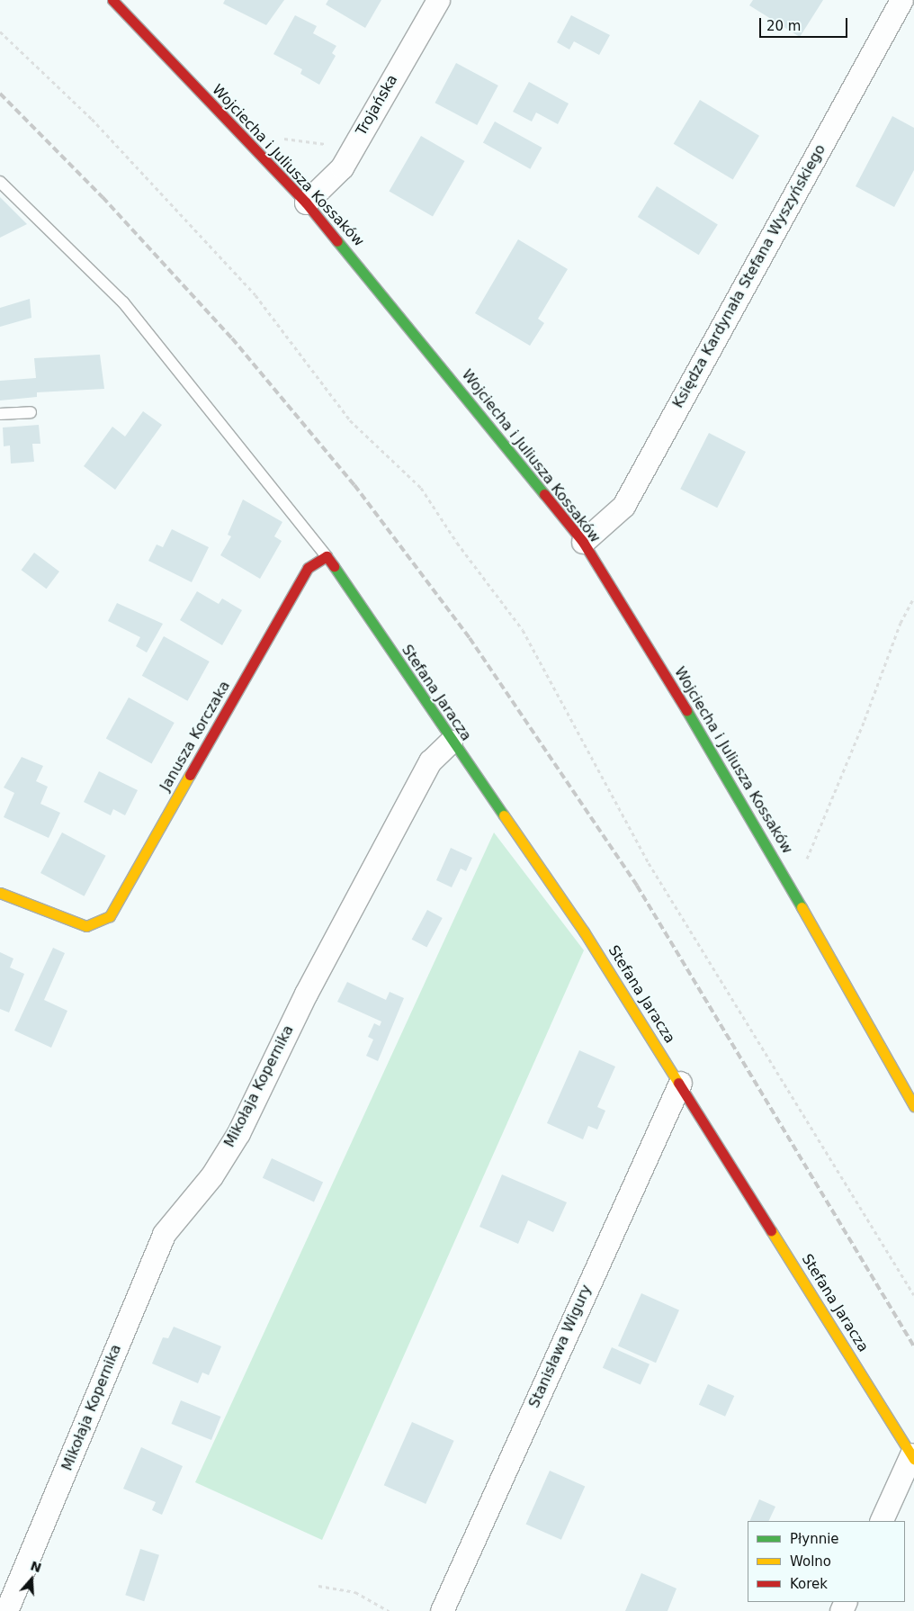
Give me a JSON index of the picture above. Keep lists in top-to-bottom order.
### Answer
{
  "streets": {
    "street": [
      "Trojańska",
      "Wojciecha i Juliusza Kossaków",
      "Księdza Kardynała Stefana Wyszyńskiego",
      "Stefana Jaracza",
      "Janusza Korczaka",
      "Mikołaja Kopernika",
      "Stanisława Wigury"
    ]
  },
  "crossings": [
    ["Trojańska", "Wojciecha i Juliusza Kossaków"],
    ["Wojciecha i Juliusza Kossaków", "Księdza Kardynała Stefana Wyszyńskiego"],
    ["Stefana Jaracza", "Janusza Korczaka"],
    ["Stefana Jaracza", "Mikołaja Kopernika"],
    ["Stefana Jaracza", "Stanisława Wigury"]
  ],
  "legend": ["Płynnie", "Wolno", "Korek"],
  "scale_bar": "20 m",
  "north": "top"
}
